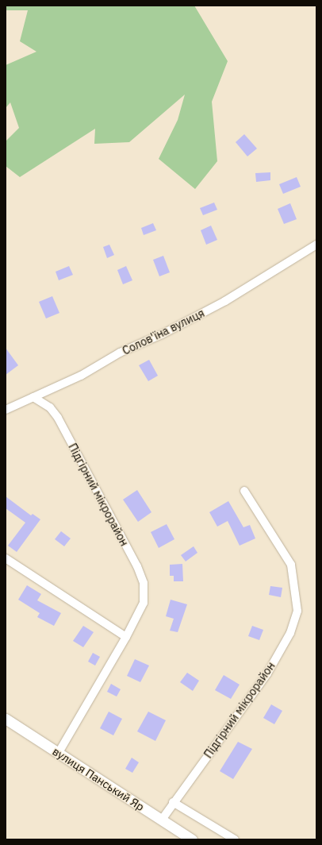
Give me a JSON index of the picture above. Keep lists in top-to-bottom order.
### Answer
{
  "streets": {
    "street": ["Солов'їна вулиця", "Підгірний мікрорайон", "вулиця Панський Яр"]
  },
  "crossings": [
    ["Солов'їна вулиця", "Підгірний мікрорайон"],
    ["Підгірний мікрорайон", "вулиця Панський Яр"]
  ]
}
